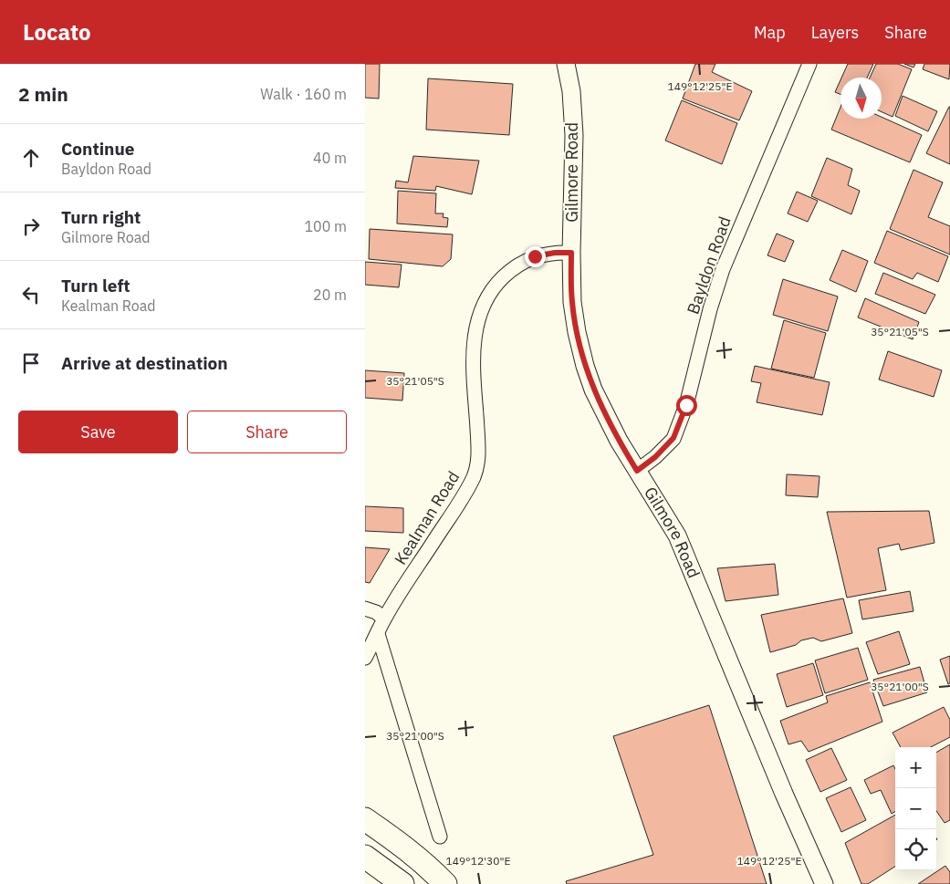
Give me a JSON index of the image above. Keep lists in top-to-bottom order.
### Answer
{
  "streets": {
    "street": ["Gilmore Road", "Bayldon Road", "Kealman Road"]
  },
  "crossings": [
    ["Gilmore Road", "Bayldon Road"],
    ["Gilmore Road", "Kealman Road"]
  ],
  "north": "bottom",
  "page": {
    "header": "Locato",
    "nav": ["Map", "Layers", "Share"],
    "heading": ["2 min", "Walk · 160 m"],
    "list": [
      ["Continue", "Bayldon Road", "40 m"],
      ["Turn right", "Gilmore Road", "100 m"],
      ["Turn left", "Kealman Road", "20 m"],
      "Arrive at destination"
    ],
    "buttons": ["Save", "Share"],
    "map_buttons": ["+", "−"]
  },
  "coordinates": [
    "149°12'25\"E",
    "35°21'05\"S",
    "35°21'00\"S",
    "149°12'30\"E"
  ]
}
